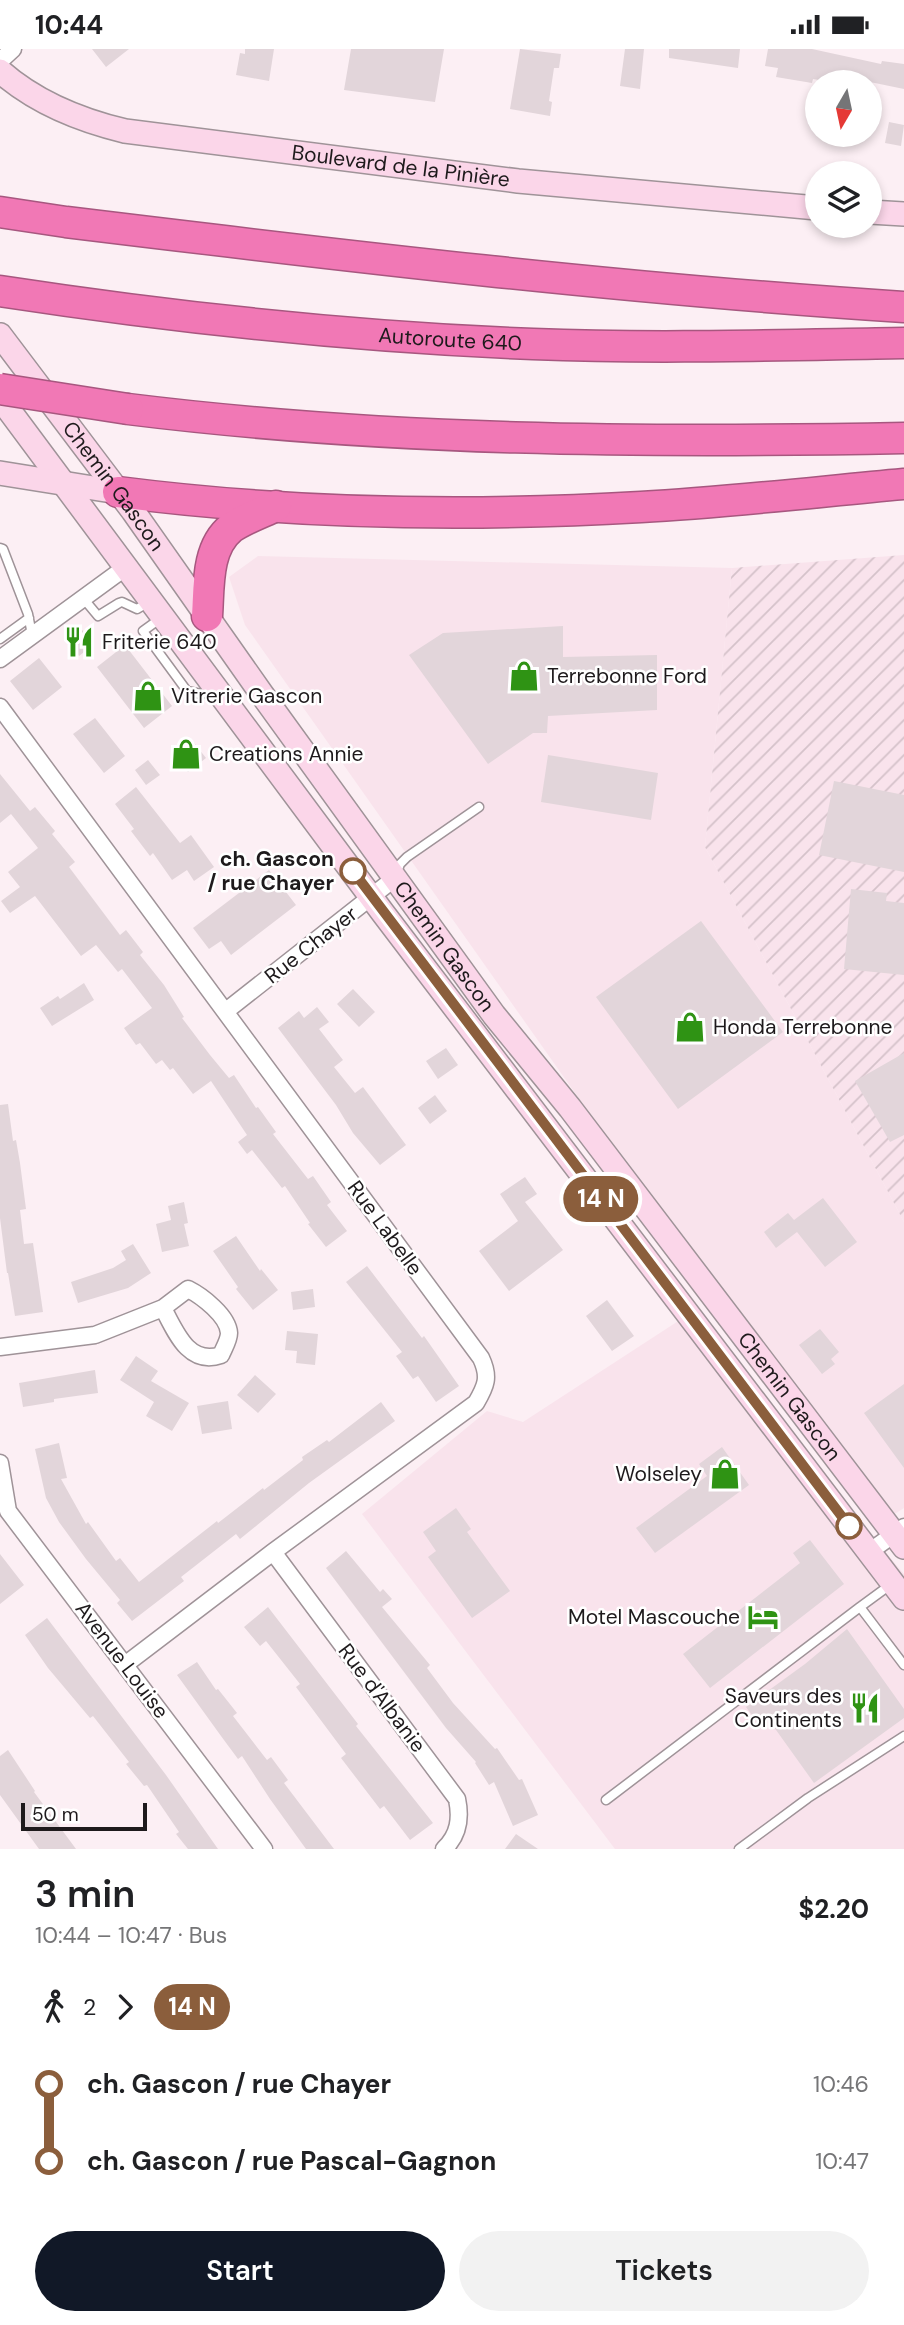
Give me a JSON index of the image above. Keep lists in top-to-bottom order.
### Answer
{
  "streets": {
    "highway": ["Autoroute 640"],
    "main road": ["Boulevard de la Pinière", "Chemin Gascon"],
    "street": [
      "Rue Chayer",
      "Rue Labelle",
      "Avenue Louise",
      "Rue d'Albanie"
    ]
  },
  "crossings": [
    ["Chemin Gascon", "Rue Chayer"],
    ["Rue Chayer", "Rue Labelle"],
    ["Rue Labelle", "Avenue Louise"],
    ["Rue Labelle", "Rue d'Albanie"]
  ],
  "places": {
    "restaurant": ["Friterie 640", "Saveurs des Continents"],
    "shop": [
      "Terrebonne Ford",
      "Vitrerie Gascon",
      "Creations Annie",
      "Honda Terrebonne",
      "Wolseley"
    ],
    "other": ["ch. Gascon / rue Chayer"],
    "hotel": ["Motel Mascouche"]
  },
  "scale_bar": "50 m",
  "north": "bottom",
  "page": {
    "status": "10:44",
    "on_map": "14 N",
    "scale": "50 m",
    "heading": ["3 min", "10:44 – 10:47 · Bus", "$2.20"],
    "legs": ["2", "14 N"],
    "list": [
      {
        "name": "ch. Gascon / rue Chayer",
        "value": "10:46"
      },
      {
        "name": "ch. Gascon / rue Pascal-Gagnon",
        "value": "10:47"
      }
    ],
    "buttons": ["Start", "Tickets"]
  }
}
